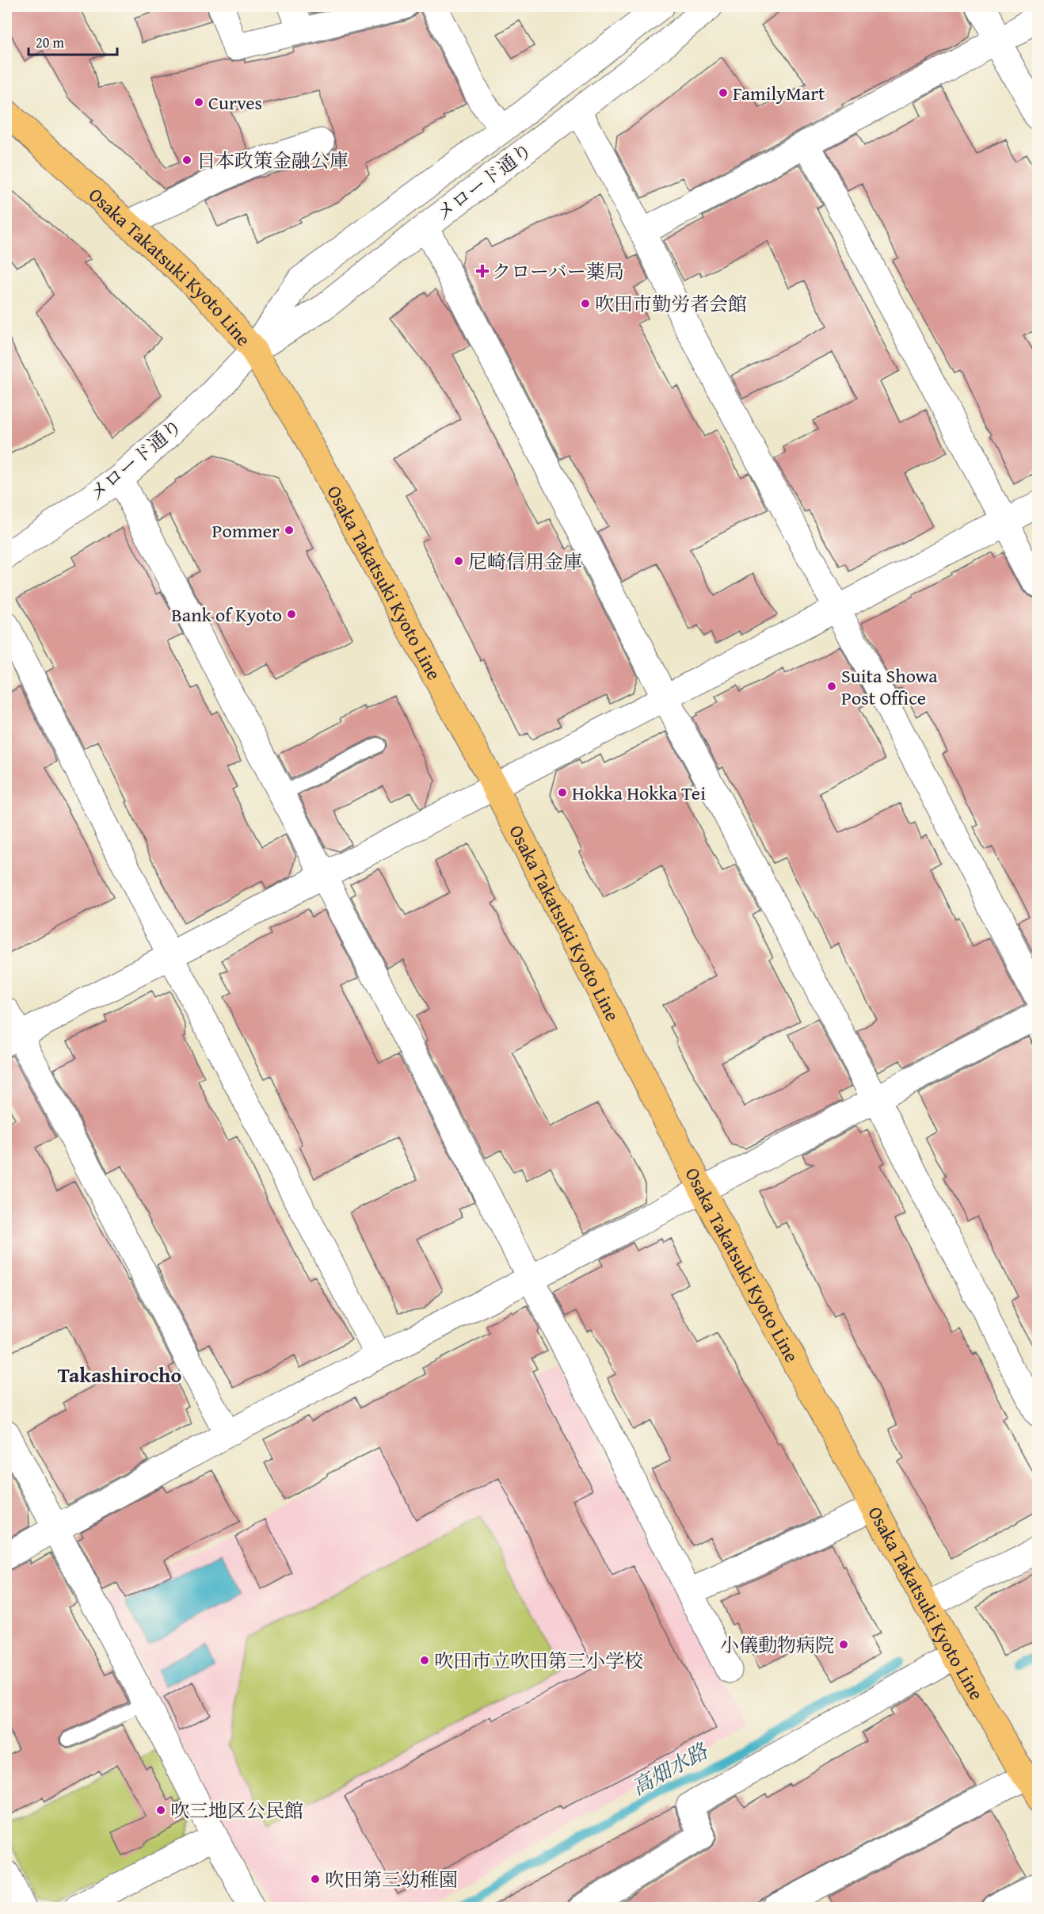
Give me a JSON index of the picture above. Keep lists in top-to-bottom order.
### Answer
{
  "streets": {
    "main road": ["Osaka Takatsuki Kyoto Line"],
    "street": ["メロード通り"]
  },
  "crossings": [
    ["メロード通り", "Osaka Takatsuki Kyoto Line"]
  ],
  "districts": ["Takashirocho"],
  "water": ["高畑水路"],
  "places": {
    "other": [
      "FamilyMart",
      "Curves",
      "日本政策金融公庫",
      "吹田市勤労者会館",
      "Pommer",
      "尼崎信用金庫",
      "Bank of Kyoto",
      "Suita Showa Post Office",
      "Hokka Hokka Tei",
      "小儀動物病院",
      "吹田市立吹田第三小学校",
      "吹三地区公民館",
      "吹田第三幼稚園"
    ],
    "health": ["クローバー薬局"]
  },
  "scale_bar": "20 m"
}
